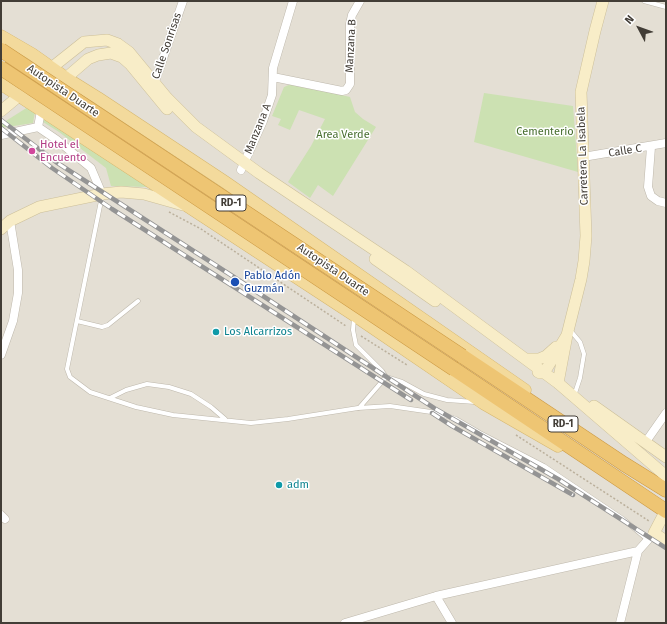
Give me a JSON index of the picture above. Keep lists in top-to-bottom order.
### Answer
{
  "streets": {
    "highway": ["Autopista Duarte", "RD-1"],
    "main road": ["Carretera La Isabela"],
    "street": [
      "Calle Sonrisas",
      "Manzana B",
      "Manzana A",
      "Calle C"
    ]
  },
  "crossings": [
    ["Manzana B", "Manzana A"],
    ["Autopista Duarte", "RD-1"],
    ["Calle C", "Carretera La Isabela"]
  ],
  "parks": ["Cementerio", "Area Verde"],
  "places": [
    "Hotel el Encuento",
    "Pablo Adón Guzmán",
    "Los Alcarrizos",
    "adm"
  ],
  "north": "top left"
}
